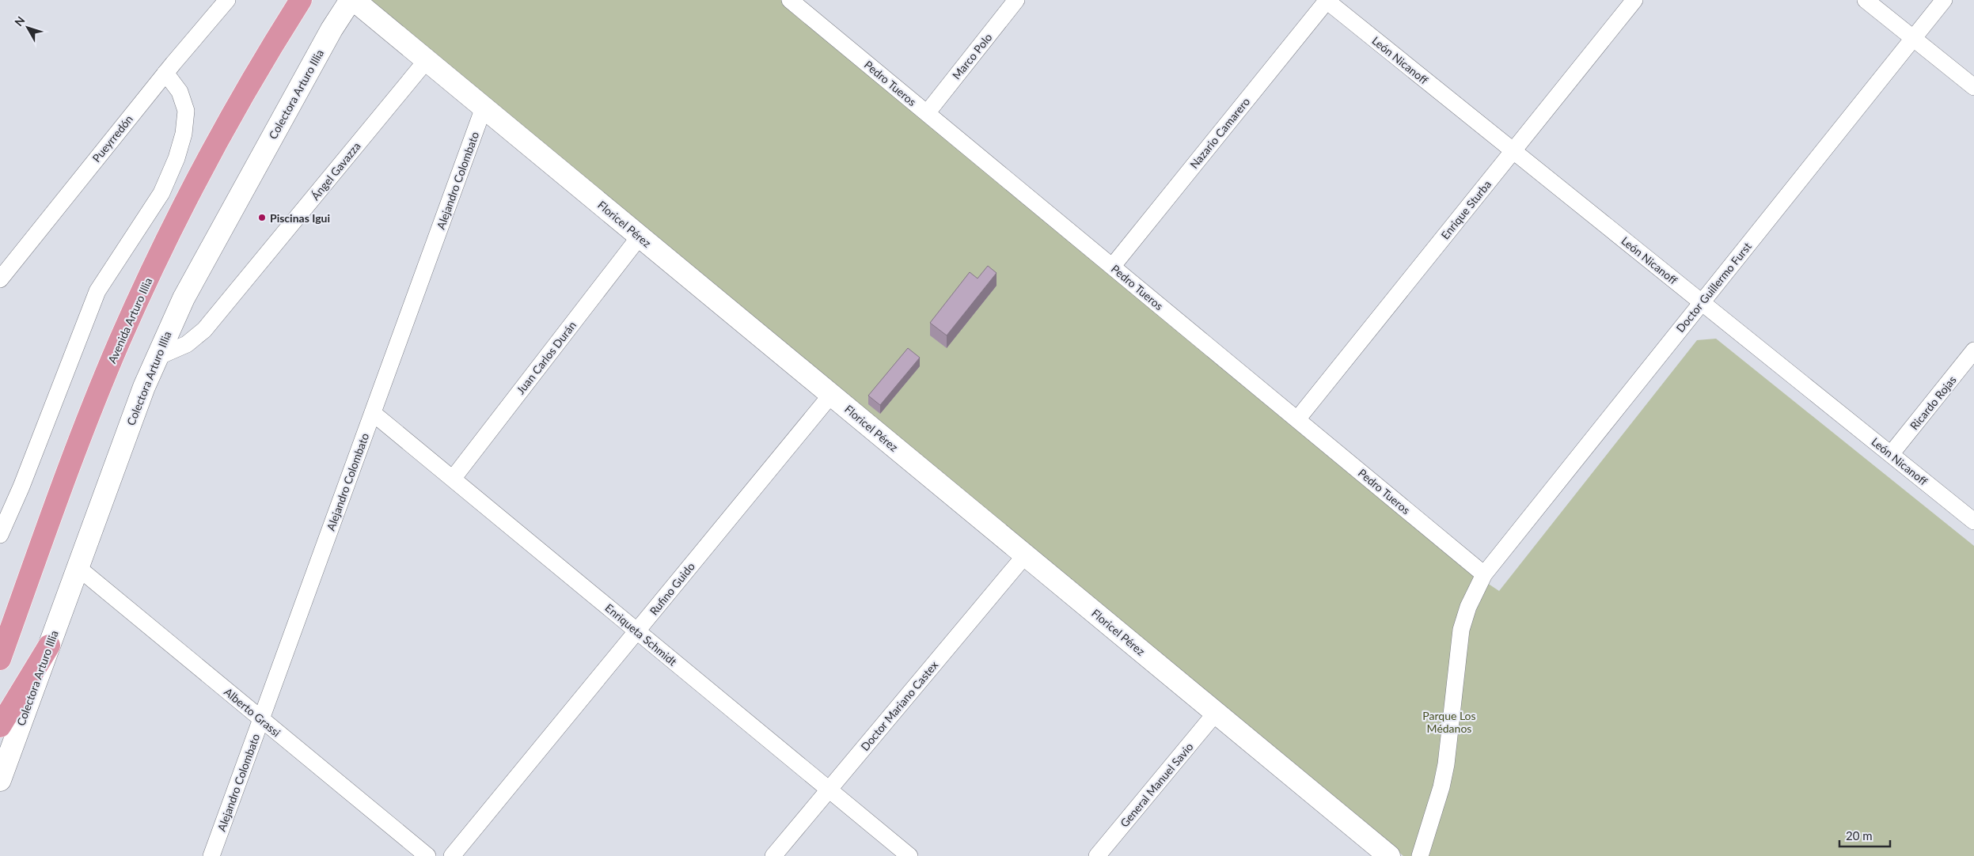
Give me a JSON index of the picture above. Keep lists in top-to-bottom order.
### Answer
{
  "streets": {
    "highway": ["Avenida Arturo Illia"],
    "street": [
      "Marco Polo",
      "León Nicanoff",
      "Pedro Tueros",
      "Colectora Arturo Illia",
      "Nazario Camarero",
      "Pueyrredón",
      "Ángel Gavazza",
      "Alejandro Colombato",
      "Enrique Sturba",
      "Floricel Pérez",
      "Doctor Guillermo Furst",
      "Juan Carlos Durán",
      "Ricardo Rojas",
      "Rufino Guido",
      "Enriqueta Schmidt",
      "Doctor Mariano Castex",
      "Alberto Grassi",
      "General Manuel Savio"
    ]
  },
  "crossings": [
    ["Marco Polo", "Pedro Tueros"],
    ["León Nicanoff", "Nazario Camarero"],
    ["León Nicanoff", "Enrique Sturba"],
    ["León Nicanoff", "Doctor Guillermo Furst"],
    ["León Nicanoff", "Ricardo Rojas"],
    ["Pedro Tueros", "Nazario Camarero"],
    ["Pedro Tueros", "Enrique Sturba"],
    ["Pedro Tueros", "Doctor Guillermo Furst"],
    ["Colectora Arturo Illia", "Ángel Gavazza"],
    ["Colectora Arturo Illia", "Alberto Grassi"],
    ["Ángel Gavazza", "Floricel Pérez"],
    ["Alejandro Colombato", "Floricel Pérez"],
    ["Alejandro Colombato", "Enriqueta Schmidt"],
    ["Alejandro Colombato", "Alberto Grassi"],
    ["Floricel Pérez", "Juan Carlos Durán"],
    ["Floricel Pérez", "Rufino Guido"],
    ["Floricel Pérez", "Doctor Mariano Castex"],
    ["Floricel Pérez", "General Manuel Savio"],
    ["Juan Carlos Durán", "Enriqueta Schmidt"],
    ["Rufino Guido", "Enriqueta Schmidt"],
    ["Enriqueta Schmidt", "Doctor Mariano Castex"]
  ],
  "parks": ["Parque Los Médanos"],
  "places": ["Piscinas Igui"],
  "scale_bar": "20 m",
  "north": "top left"
}
